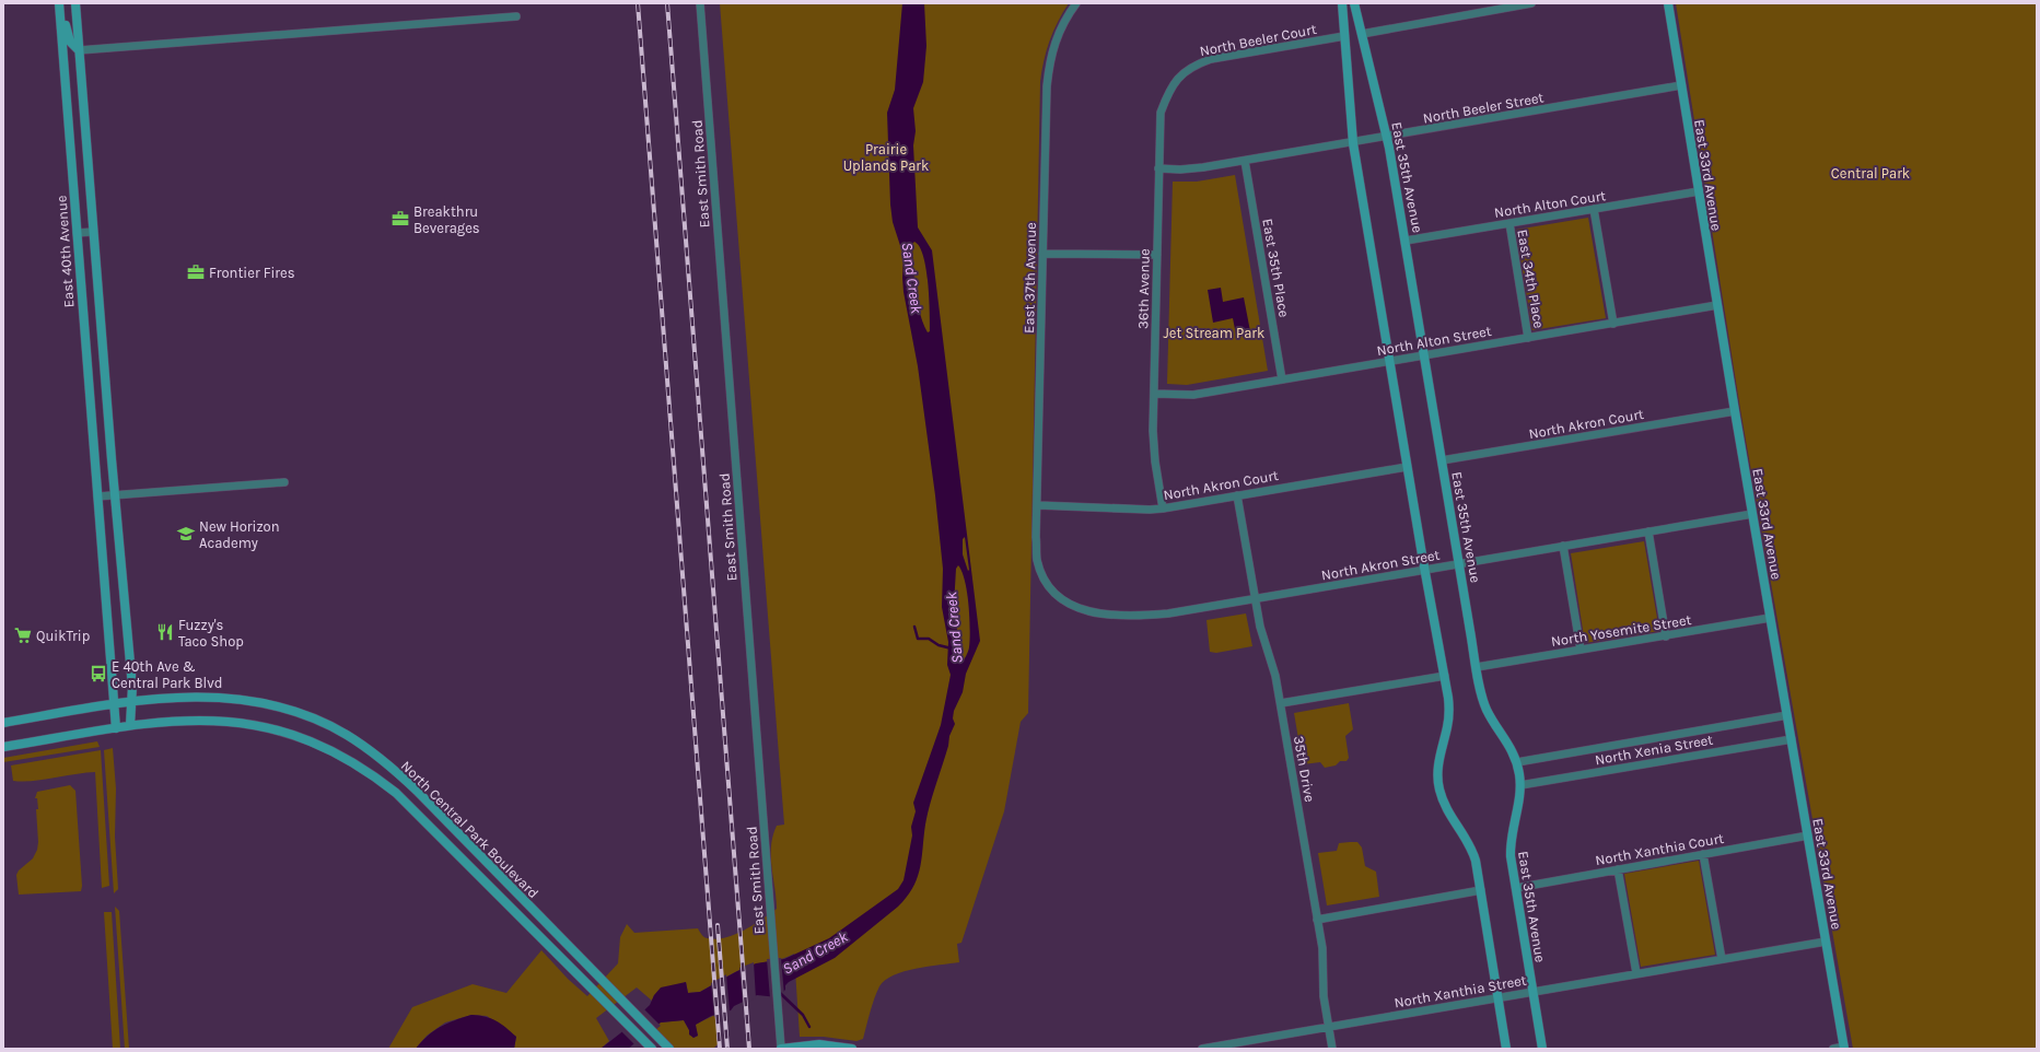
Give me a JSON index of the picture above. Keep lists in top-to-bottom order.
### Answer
{
  "streets": {
    "street": [
      "North Beeler Court",
      "North Beeler Street",
      "East Smith Road",
      "East 33rd Avenue",
      "East 35th Avenue",
      "North Alton Court",
      "East 40th Avenue",
      "East 35th Place",
      "East 37th Avenue",
      "East 34th Place",
      "36th Avenue",
      "North Alton Street",
      "North Akron Court",
      "North Akron Street",
      "North Yosemite Street",
      "North Xenia Street",
      "35th Drive",
      "North Central Park Boulevard",
      "North Xanthia Court",
      "North Xanthia Street"
    ]
  },
  "crossings": [
    ["North Beeler Court", "36th Avenue"],
    ["North Beeler Street", "East 33rd Avenue"],
    ["North Beeler Street", "East 35th Avenue"],
    ["North Beeler Street", "East 35th Place"],
    ["North Beeler Street", "36th Avenue"],
    ["East 33rd Avenue", "North Alton Court"],
    ["East 33rd Avenue", "North Alton Street"],
    ["East 33rd Avenue", "North Akron Court"],
    ["East 33rd Avenue", "North Akron Street"],
    ["East 33rd Avenue", "North Yosemite Street"],
    ["East 33rd Avenue", "North Xenia Street"],
    ["East 33rd Avenue", "North Xanthia Court"],
    ["East 33rd Avenue", "North Xanthia Street"],
    ["East 35th Avenue", "North Alton Court"],
    ["East 35th Avenue", "North Alton Street"],
    ["East 35th Avenue", "North Akron Court"],
    ["East 35th Avenue", "North Akron Street"],
    ["East 35th Avenue", "North Yosemite Street"],
    ["East 35th Avenue", "North Xenia Street"],
    ["East 35th Avenue", "North Xanthia Court"],
    ["East 35th Avenue", "North Xanthia Street"],
    ["North Alton Court", "East 34th Place"],
    ["East 40th Avenue", "North Central Park Boulevard"],
    ["East 35th Place", "North Alton Street"],
    ["East 37th Avenue", "North Akron Court"],
    ["East 37th Avenue", "North Akron Street"],
    ["East 34th Place", "North Alton Street"],
    ["36th Avenue", "North Alton Street"],
    ["36th Avenue", "North Akron Court"],
    ["North Akron Court", "35th Drive"],
    ["North Akron Street", "35th Drive"],
    ["35th Drive", "North Xanthia Street"]
  ],
  "water": ["Sand Creek"],
  "parks": ["Prairie Uplands Park", "Central Park", "Jet Stream Park"],
  "places": {
    "office": ["Breakthru Beverages", "Frontier Fires"],
    "school or university": ["New Horizon Academy"],
    "restaurant": ["Fuzzy's Taco Shop"],
    "supermarket": ["QuikTrip"],
    "bus stop": ["E 40th Ave & Central Park Blvd"]
  }
}
